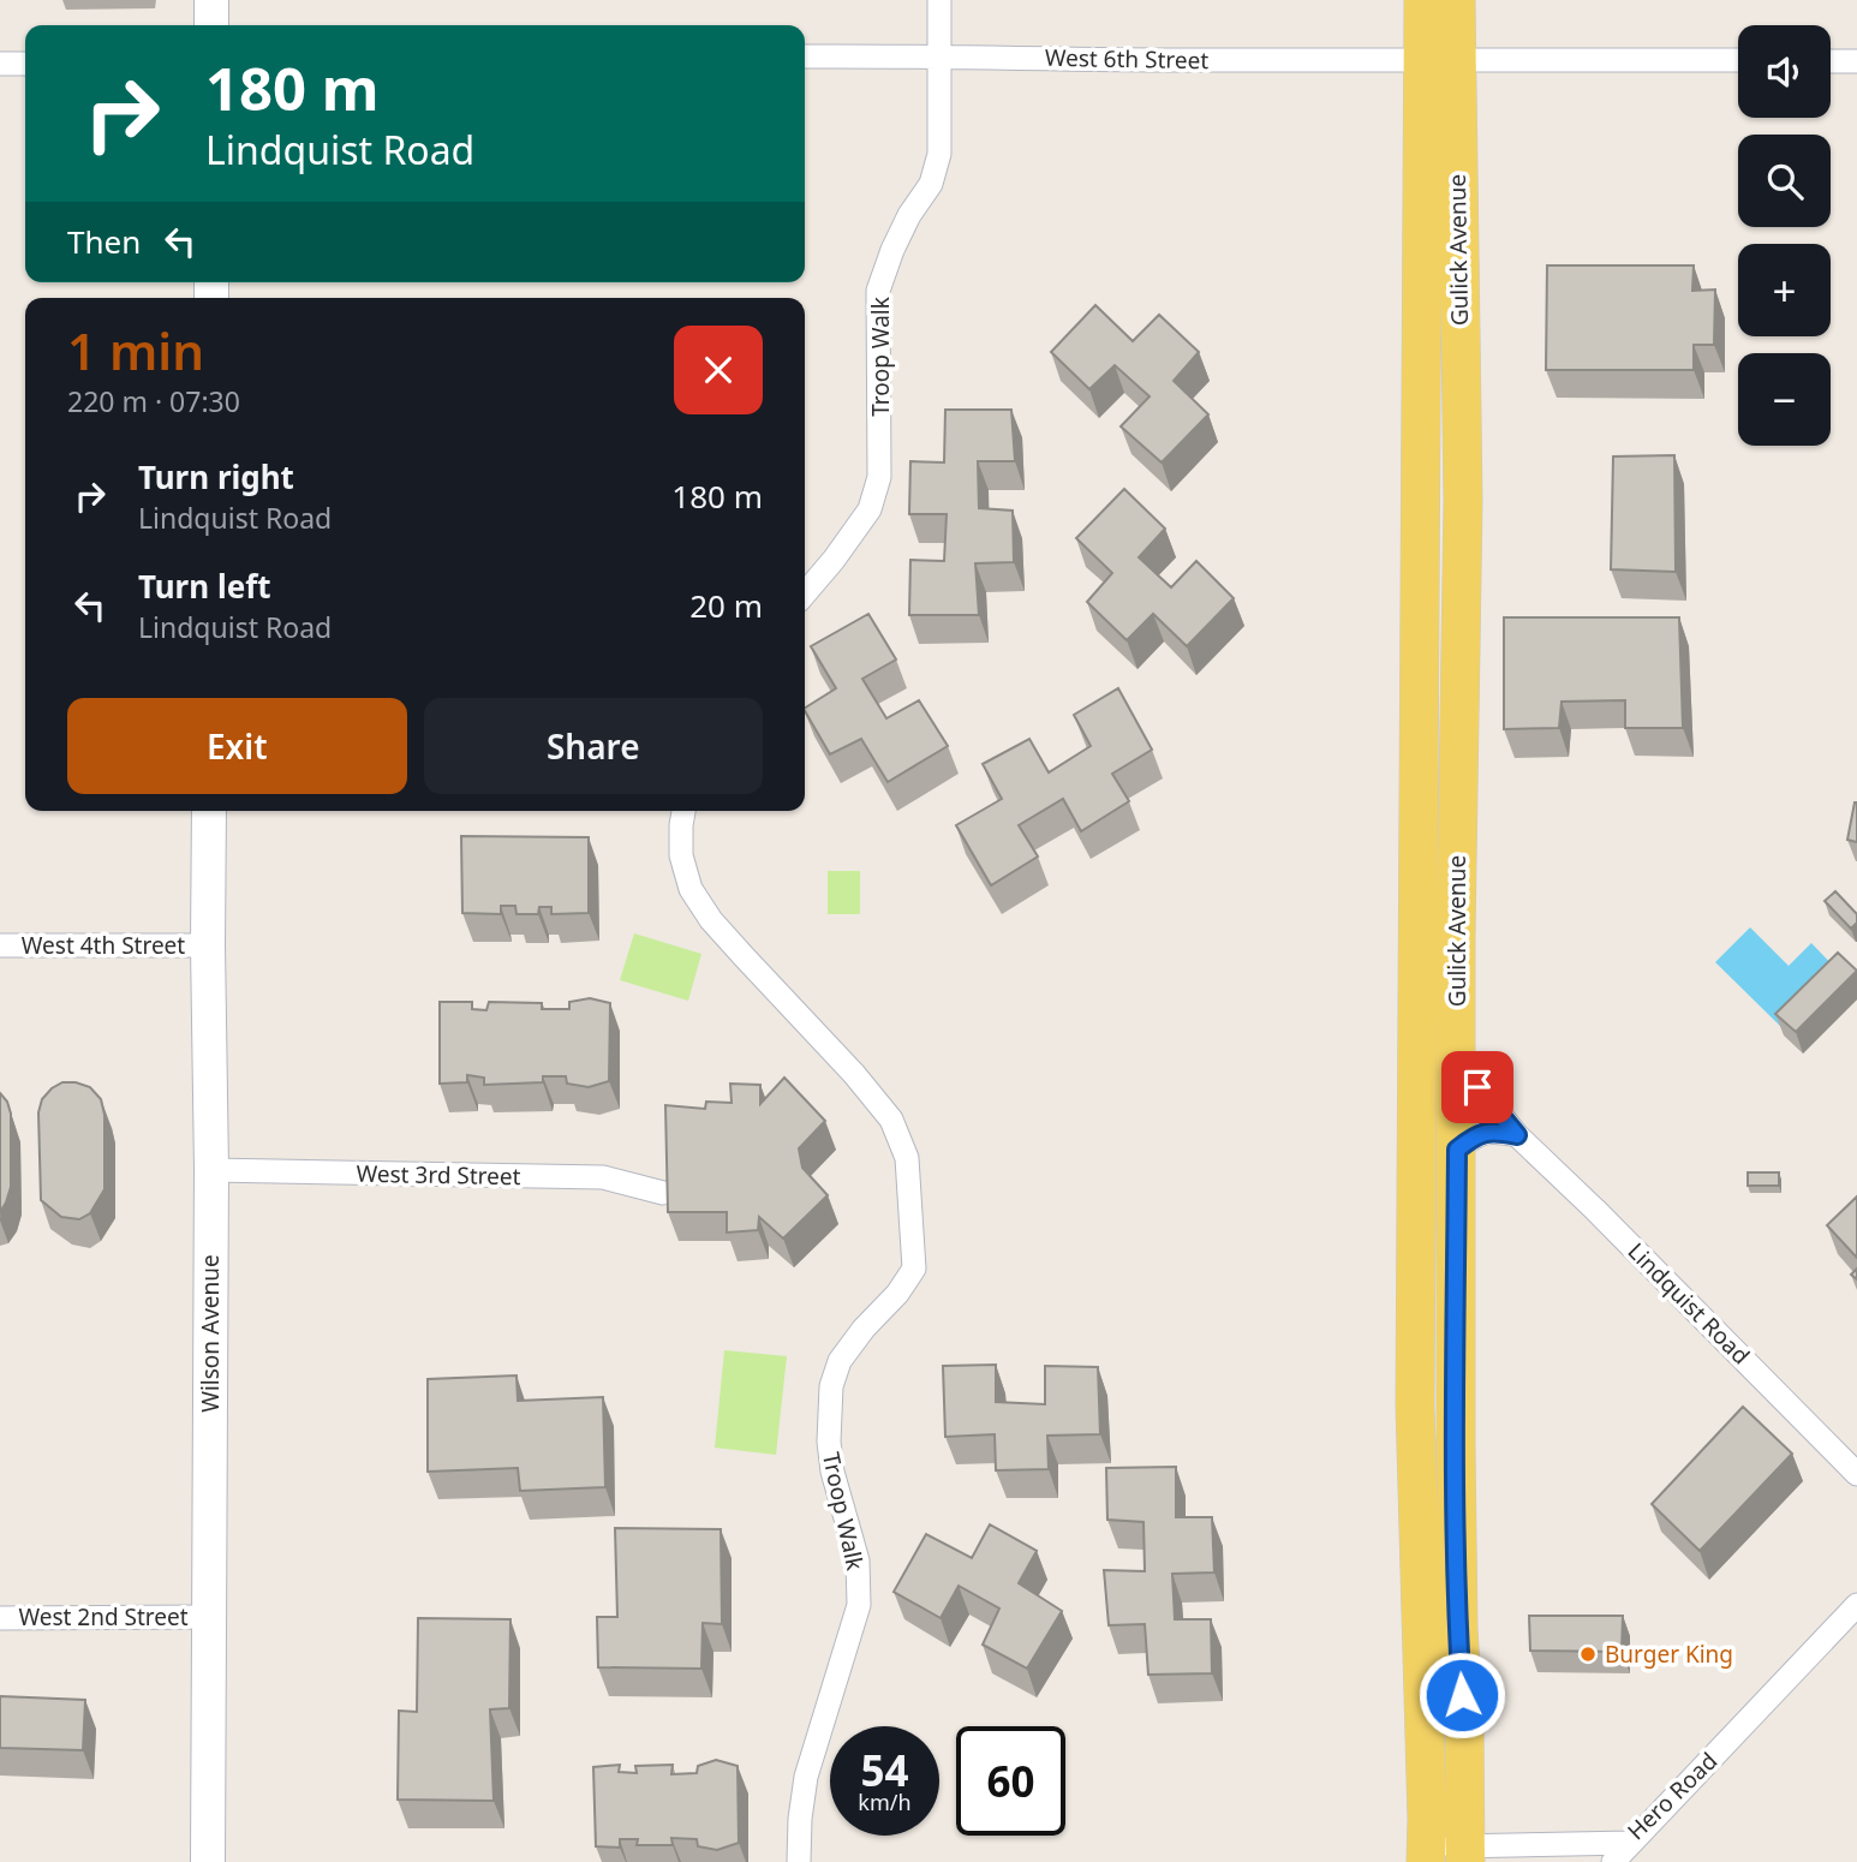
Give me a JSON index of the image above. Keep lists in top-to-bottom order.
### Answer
{
  "streets": {
    "main road": ["Gulick Avenue"],
    "street": [
      "West 6th Street",
      "Troop Walk",
      "West 4th Street",
      "West 3rd Street",
      "Lindquist Road",
      "Wilson Avenue",
      "West 2nd Street",
      "Hero Road"
    ]
  },
  "crossings": [
    ["West 6th Street", "Gulick Avenue"],
    ["West 6th Street", "Troop Walk"],
    ["Gulick Avenue", "Lindquist Road"],
    ["Gulick Avenue", "Hero Road"],
    ["West 4th Street", "Wilson Avenue"],
    ["West 3rd Street", "Wilson Avenue"],
    ["Wilson Avenue", "West 2nd Street"]
  ],
  "places": ["Burger King"],
  "page": {
    "map_buttons": ["+", "−"],
    "turn": ["180 m", "Lindquist Road"],
    "then": "Then",
    "heading": ["1 min", "220 m · 07:30"],
    "list": [
      {
        "name": "Turn right",
        "note": "Lindquist Road",
        "value": "180 m"
      },
      {
        "name": "Turn left",
        "note": "Lindquist Road",
        "value": "20 m"
      }
    ],
    "buttons": ["Exit", "Share"],
    "speed": "54 km/h",
    "limit": "60"
  }
}
